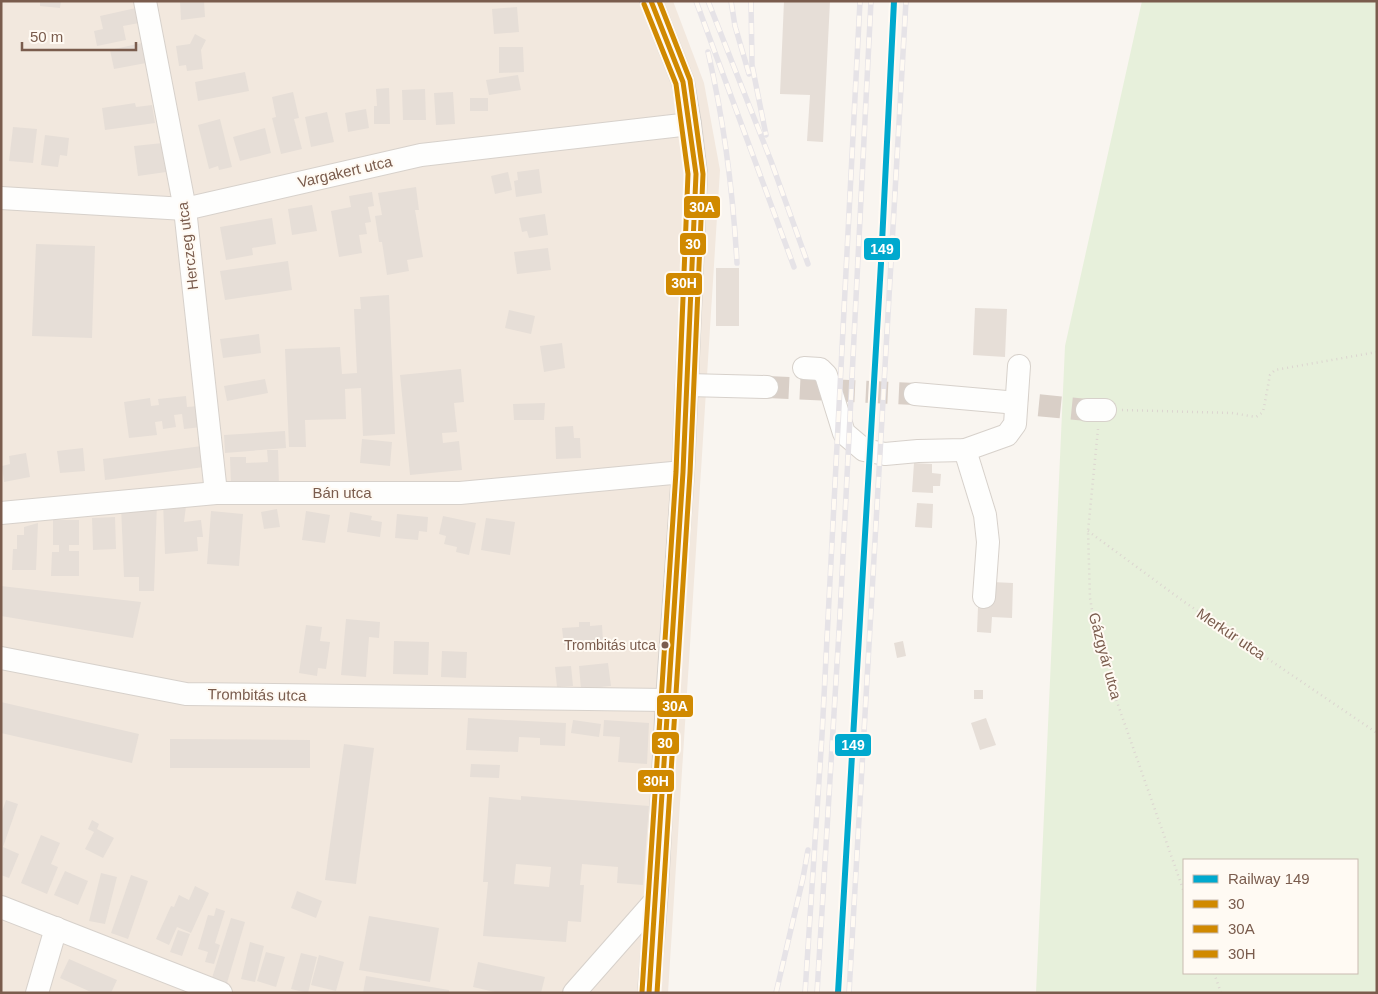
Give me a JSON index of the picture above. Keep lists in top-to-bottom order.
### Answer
{
  "streets": {
    "street": [
      "Vargakert utca",
      "Herczeg utca",
      "Bán utca",
      "Trombitás utca"
    ],
    "path": ["Merkúr utca", "Gázgyár utca"]
  },
  "crossings": [
    ["Vargakert utca", "Herczeg utca"],
    ["Herczeg utca", "Bán utca"],
    ["Merkúr utca", "Gázgyár utca"]
  ],
  "places": ["Trombitás utca"],
  "lines": [
    "rail line 149",
    "transit line 30",
    "transit line 30A",
    "transit line 30H"
  ],
  "legend": [
    "Railway 149",
    "30",
    "30A",
    "30H"
  ],
  "scale_bar": "50 m"
}
